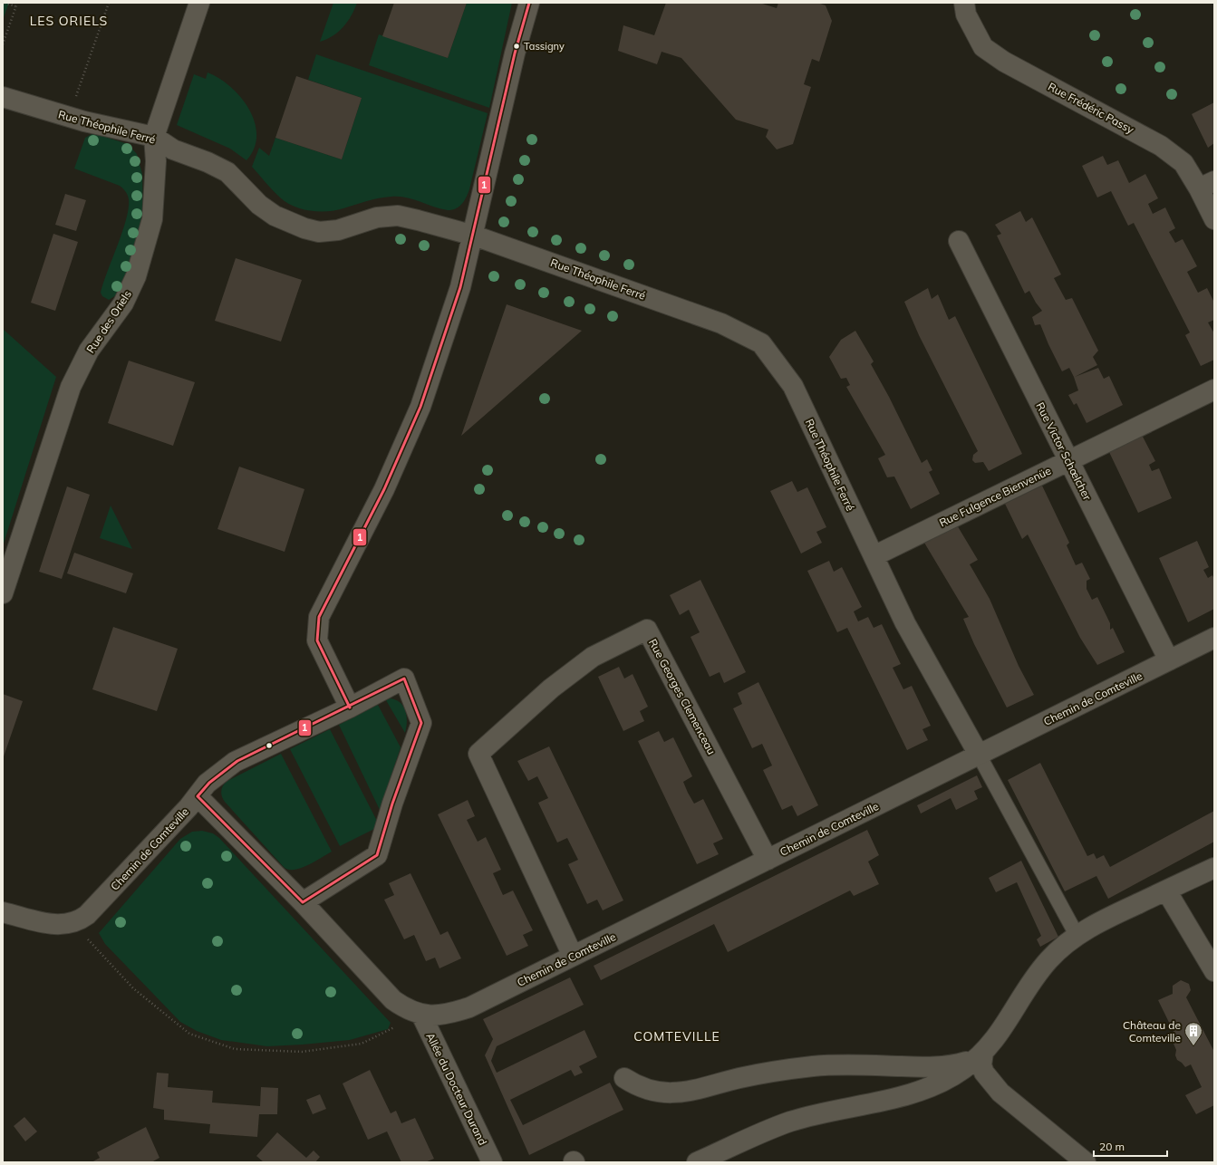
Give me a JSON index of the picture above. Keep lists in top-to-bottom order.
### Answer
{
  "streets": {
    "street": [
      "Rue Frédéric Passy",
      "Rue Théophile Ferré",
      "Rue des Oriels",
      "Rue Victor Schœlcher",
      "Rue Fulgence Bienvenüe",
      "Rue Georges Clemenceau",
      "Chemin de Comteville",
      "Allée du Docteur Durand"
    ]
  },
  "crossings": [
    ["Rue Théophile Ferré", "Rue des Oriels"],
    ["Rue Théophile Ferré", "Rue Fulgence Bienvenüe"],
    ["Rue Théophile Ferré", "Chemin de Comteville"],
    ["Rue Victor Schœlcher", "Rue Fulgence Bienvenüe"],
    ["Rue Victor Schœlcher", "Chemin de Comteville"],
    ["Rue Georges Clemenceau", "Chemin de Comteville"],
    ["Chemin de Comteville", "Allée du Docteur Durand"]
  ],
  "districts": ["LES ORIELS", "COMTEVILLE"],
  "places": {
    "other": ["Tassigny"],
    "building": ["Château de Comteville"]
  },
  "lines": ["transit line 1"],
  "scale_bar": "20 m"
}
